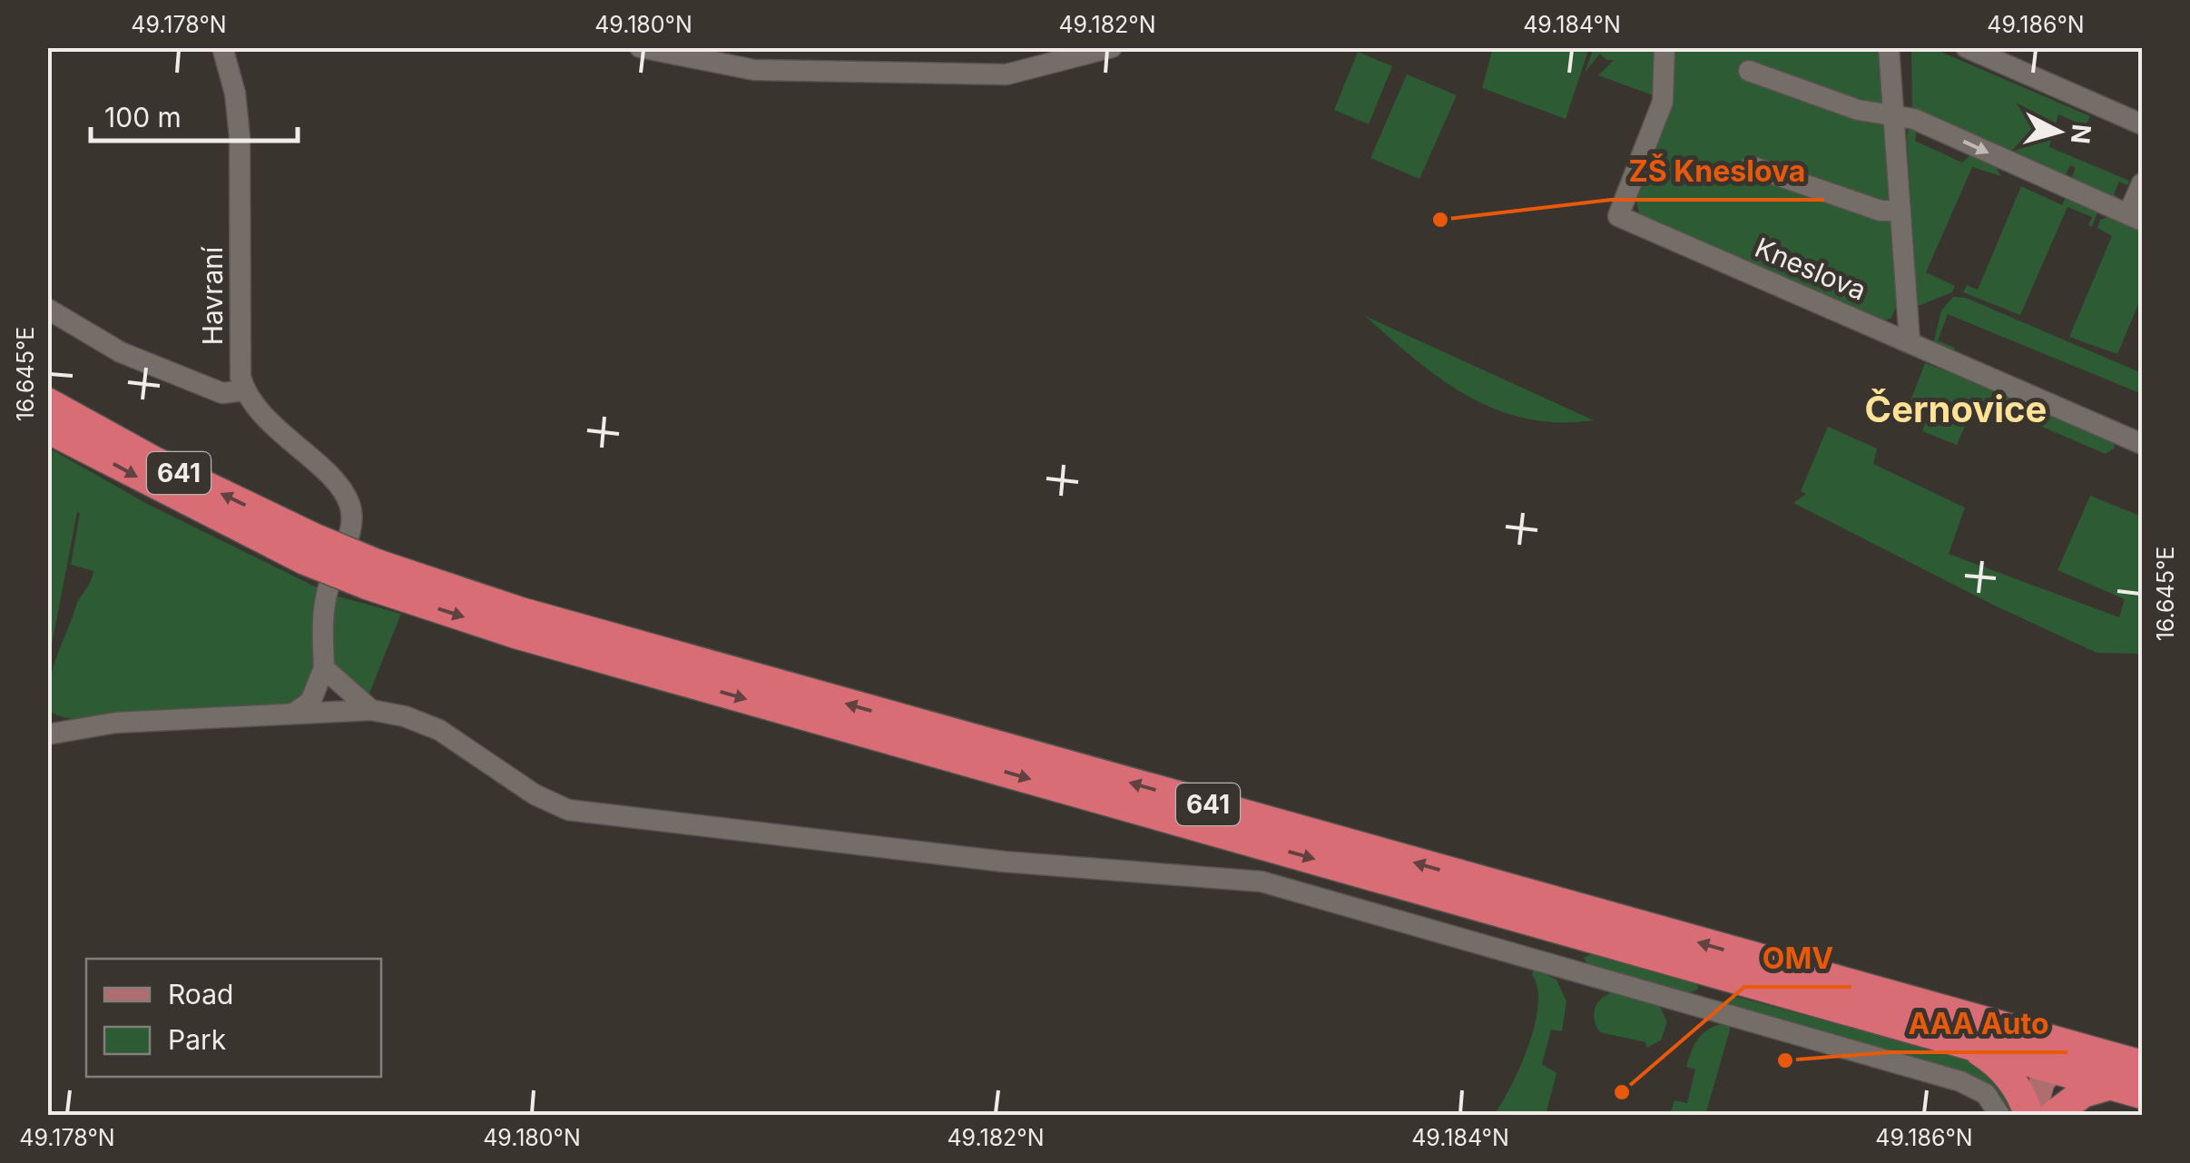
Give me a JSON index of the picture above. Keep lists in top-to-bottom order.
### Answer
{
  "streets": {
    "highway": ["641"],
    "street": ["Kneslova", "Havraní"]
  },
  "districts": ["Černovice"],
  "places": ["ZŠ Kneslova", "AAA Auto", "OMV"],
  "legend": ["Road", "Park"],
  "scale_bar": "100 m",
  "north": "right",
  "coordinates": [
    "49.178°N",
    "49.180°N",
    "49.182°N",
    "49.184°N",
    "49.186°N",
    "16.645°E"
  ]
}
